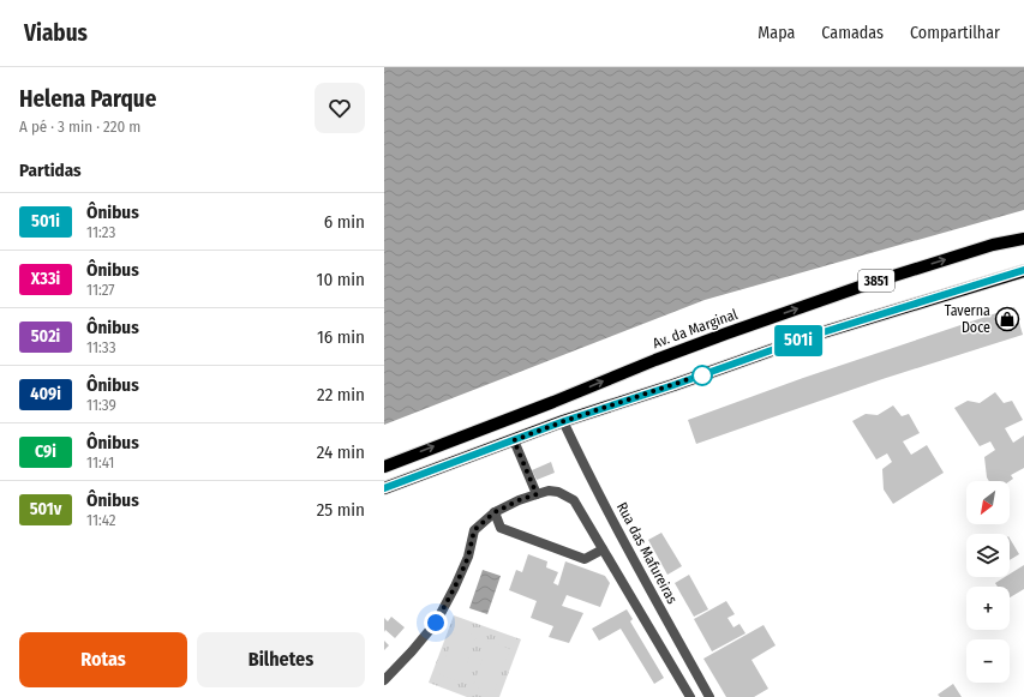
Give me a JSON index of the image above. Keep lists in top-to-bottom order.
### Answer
{
  "streets": {
    "main road": ["3851", "Av. da Marginal"],
    "street": ["Rua das Mafureiras"]
  },
  "crossings": [
    ["3851", "Rua das Mafureiras"]
  ],
  "places": {
    "shop": ["Taverna Doce"]
  },
  "lines": ["bus line 501i"],
  "north": "bottom left",
  "page": {
    "header": "Viabus",
    "nav": ["Mapa", "Camadas", "Compartilhar"],
    "heading": [
      ["Helena Parque", "A pé · 3 min · 220 m"],
      "Partidas"
    ],
    "on_map": "501i",
    "list": [
      {
        "mark": "501i",
        "name": "Ônibus",
        "note": "11:23",
        "value": "6 min"
      },
      {
        "mark": "X33i",
        "name": "Ônibus",
        "note": "11:27",
        "value": "10 min"
      },
      {
        "mark": "502i",
        "name": "Ônibus",
        "note": "11:33",
        "value": "16 min"
      },
      {
        "mark": "409i",
        "name": "Ônibus",
        "note": "11:39",
        "value": "22 min"
      },
      {
        "mark": "C9i",
        "name": "Ônibus",
        "note": "11:41",
        "value": "24 min"
      },
      {
        "mark": "501v",
        "name": "Ônibus",
        "note": "11:42",
        "value": "25 min"
      }
    ],
    "map_buttons": ["+", "−"],
    "buttons": ["Rotas", "Bilhetes"]
  }
}
